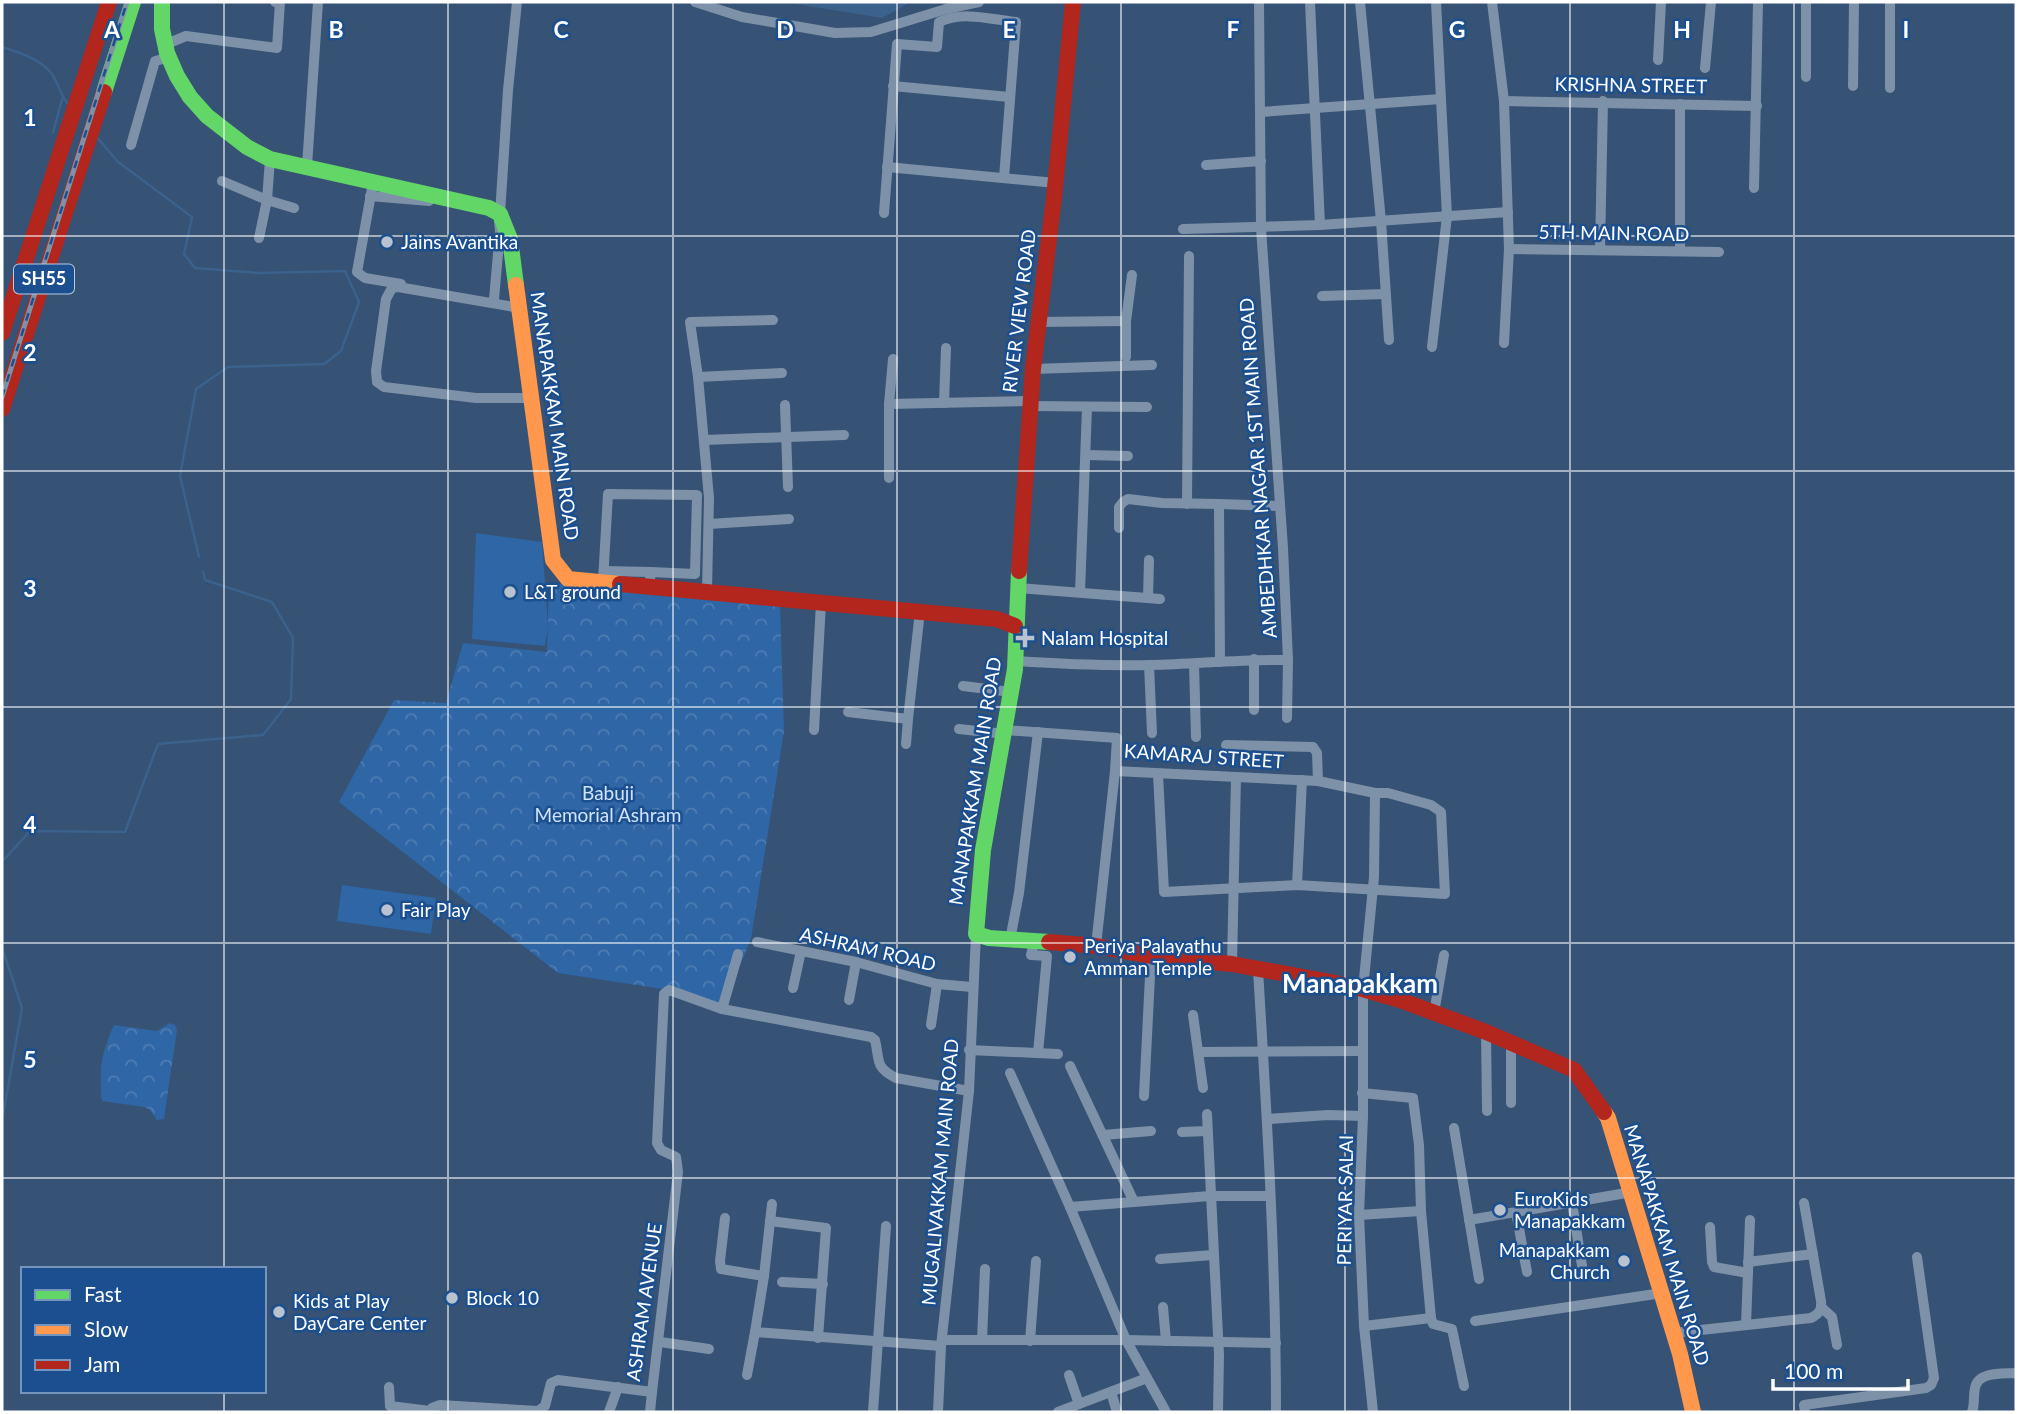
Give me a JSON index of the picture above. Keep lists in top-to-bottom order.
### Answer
{
  "streets": {
    "main road": ["SH55", "RIVER VIEW ROAD", "MANAPAKKAM MAIN ROAD"],
    "street": [
      "KRISHNA STREET",
      "5TH MAIN ROAD",
      "AMBEDHKAR NAGAR 1ST MAIN ROAD",
      "KAMARAJ STREET",
      "ASHRAM ROAD",
      "MUGALIVAKKAM MAIN ROAD",
      "PERIYAR SALAI",
      "ASHRAM AVENUE"
    ]
  },
  "crossings": [
    ["RIVER VIEW ROAD", "MANAPAKKAM MAIN ROAD"],
    ["MANAPAKKAM MAIN ROAD", "AMBEDHKAR NAGAR 1ST MAIN ROAD"],
    ["MANAPAKKAM MAIN ROAD", "KAMARAJ STREET"],
    ["MANAPAKKAM MAIN ROAD", "MUGALIVAKKAM MAIN ROAD"],
    ["MANAPAKKAM MAIN ROAD", "PERIYAR SALAI"],
    ["KAMARAJ STREET", "PERIYAR SALAI"],
    ["ASHRAM ROAD", "MUGALIVAKKAM MAIN ROAD"]
  ],
  "districts": ["Manapakkam"],
  "parks": ["Babuji Memorial Ashram"],
  "places": {
    "other": [
      "Jains Avantika",
      "L&T ground",
      "Fair Play",
      "Periya Palayathu Amman Temple",
      "EuroKids Manapakkam",
      "Manapakkam Church",
      "Block 10",
      "Kids at Play DayCare Center"
    ],
    "health": ["Nalam Hospital"]
  },
  "legend": ["Fast", "Slow", "Jam"],
  "scale_bar": "100 m",
  "grid": {
    "columns": [
      "A",
      "B",
      "C",
      "D",
      "E",
      "F",
      "G",
      "H",
      "I"
    ],
    "rows": [
      "1",
      "2",
      "3",
      "4",
      "5"
    ]
  }
}
